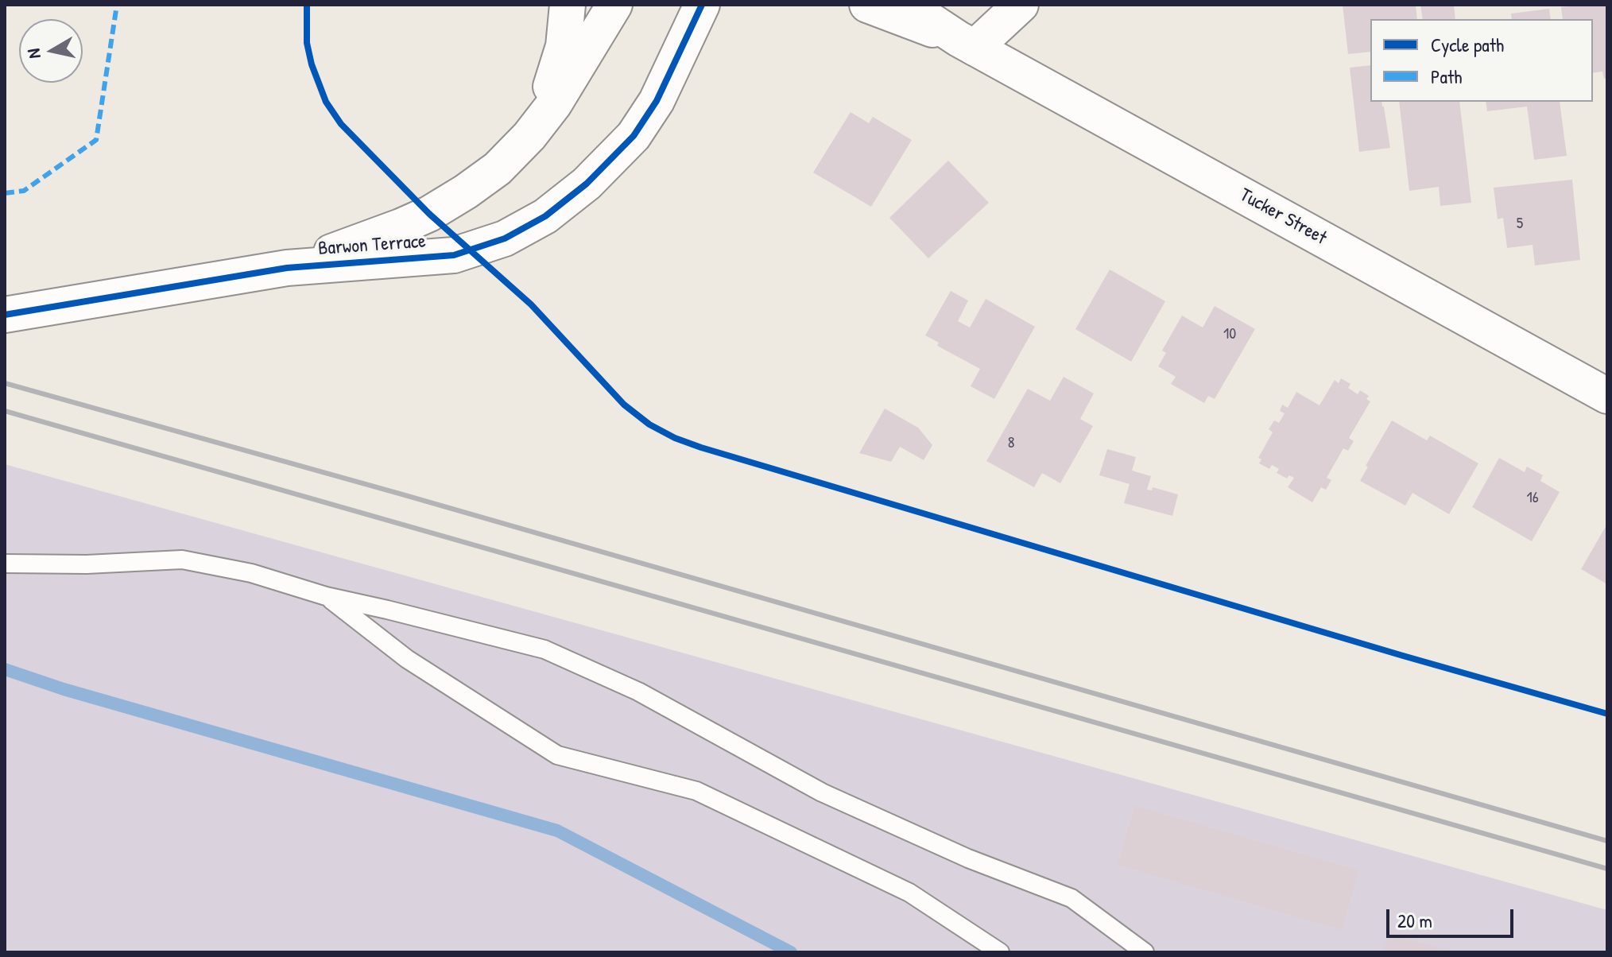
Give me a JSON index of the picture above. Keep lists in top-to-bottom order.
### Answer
{
  "streets": {
    "street": ["Tucker Street", "Barwon Terrace"]
  },
  "house_numbers": [
    "5",
    "10",
    "8",
    "16"
  ],
  "legend": ["Cycle path", "Path"],
  "scale_bar": "20 m",
  "north": "left"
}
